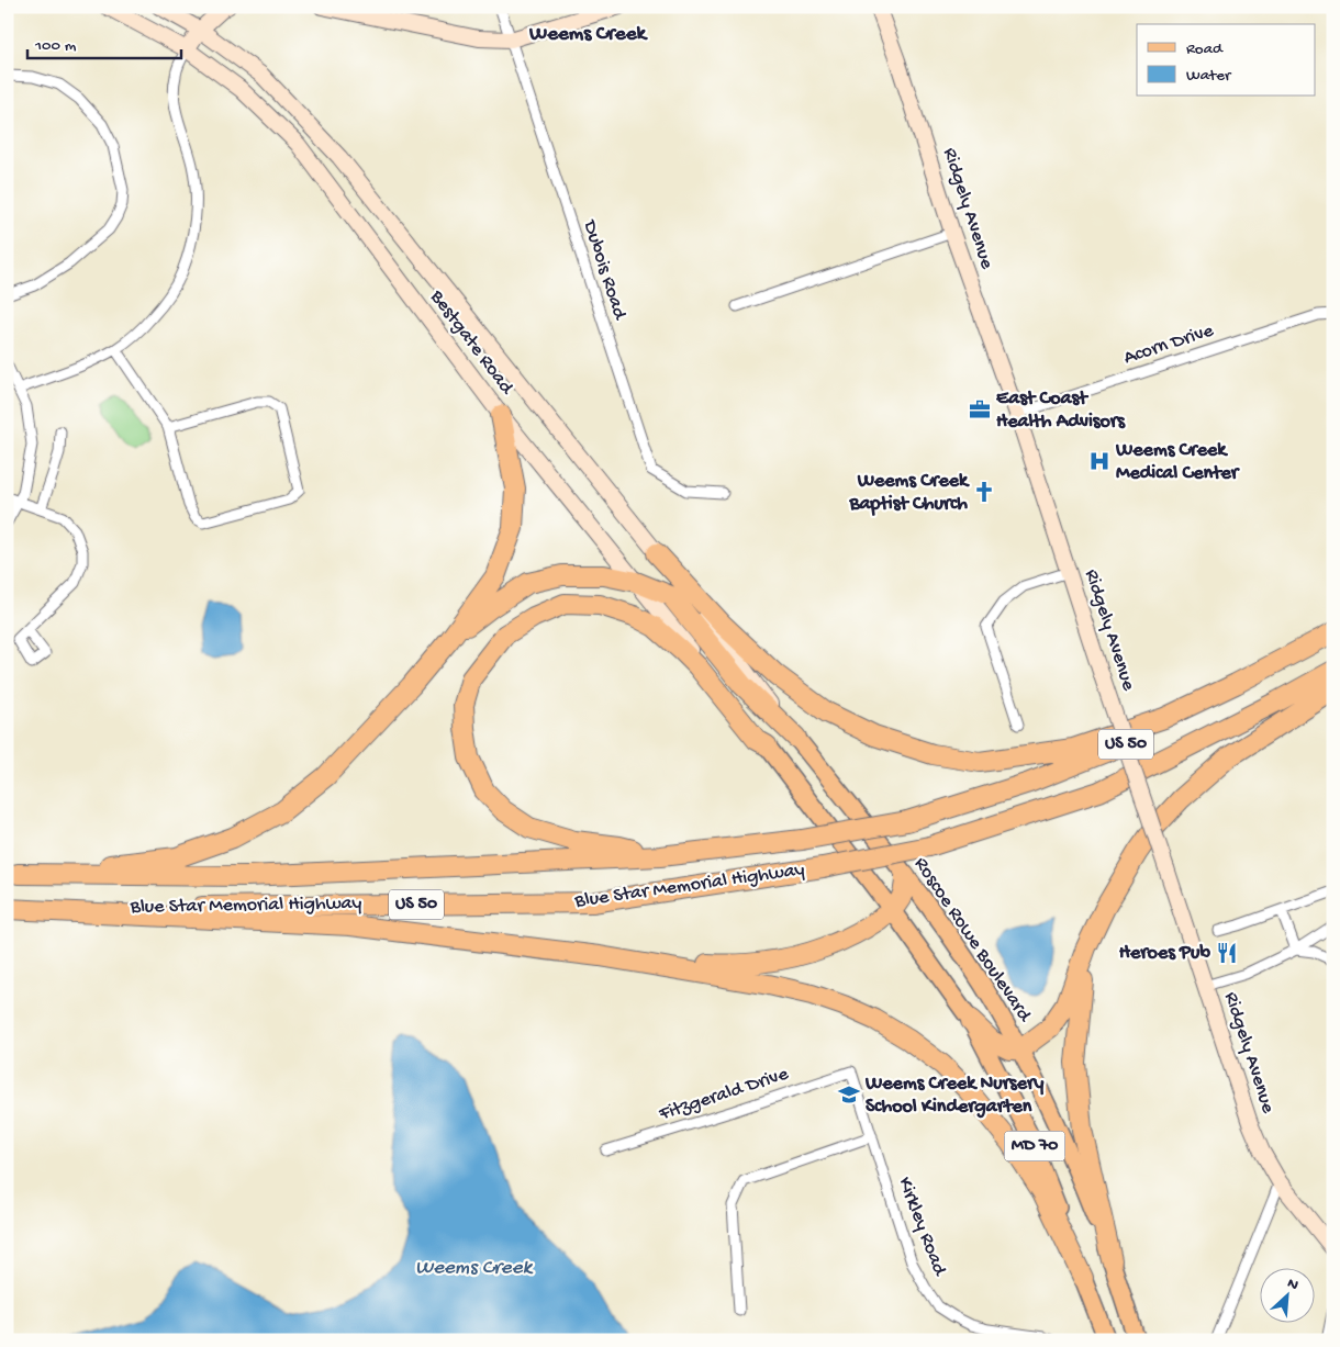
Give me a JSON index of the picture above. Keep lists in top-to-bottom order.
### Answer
{
  "streets": {
    "highway": ["US 50", "Blue Star Memorial Highway"],
    "main road": [
      "Ridgely Avenue",
      "Bestgate Road",
      "Roscoe Rowe Boulevard",
      "MD 70"
    ],
    "street": [
      "Dubois Road",
      "Acorn Drive",
      "Fitzgerald Drive",
      "Kirkley Road"
    ]
  },
  "crossings": [
    ["Ridgely Avenue", "Acorn Drive"],
    ["Bestgate Road", "Roscoe Rowe Boulevard"],
    ["Bestgate Road", "MD 70"],
    ["Fitzgerald Drive", "Kirkley Road"]
  ],
  "districts": ["Weems Creek"],
  "water": ["Weems Creek"],
  "places": {
    "office": ["East Coast Health Advisors"],
    "hospital": ["Weems Creek Medical Center"],
    "church": ["Weems Creek Baptist Church"],
    "restaurant": ["Heroes Pub"],
    "school or university": ["Weems Creek Nursery School Kindergarten"]
  },
  "legend": ["Road", "Water"],
  "scale_bar": "100 m",
  "north": "top right"
}
